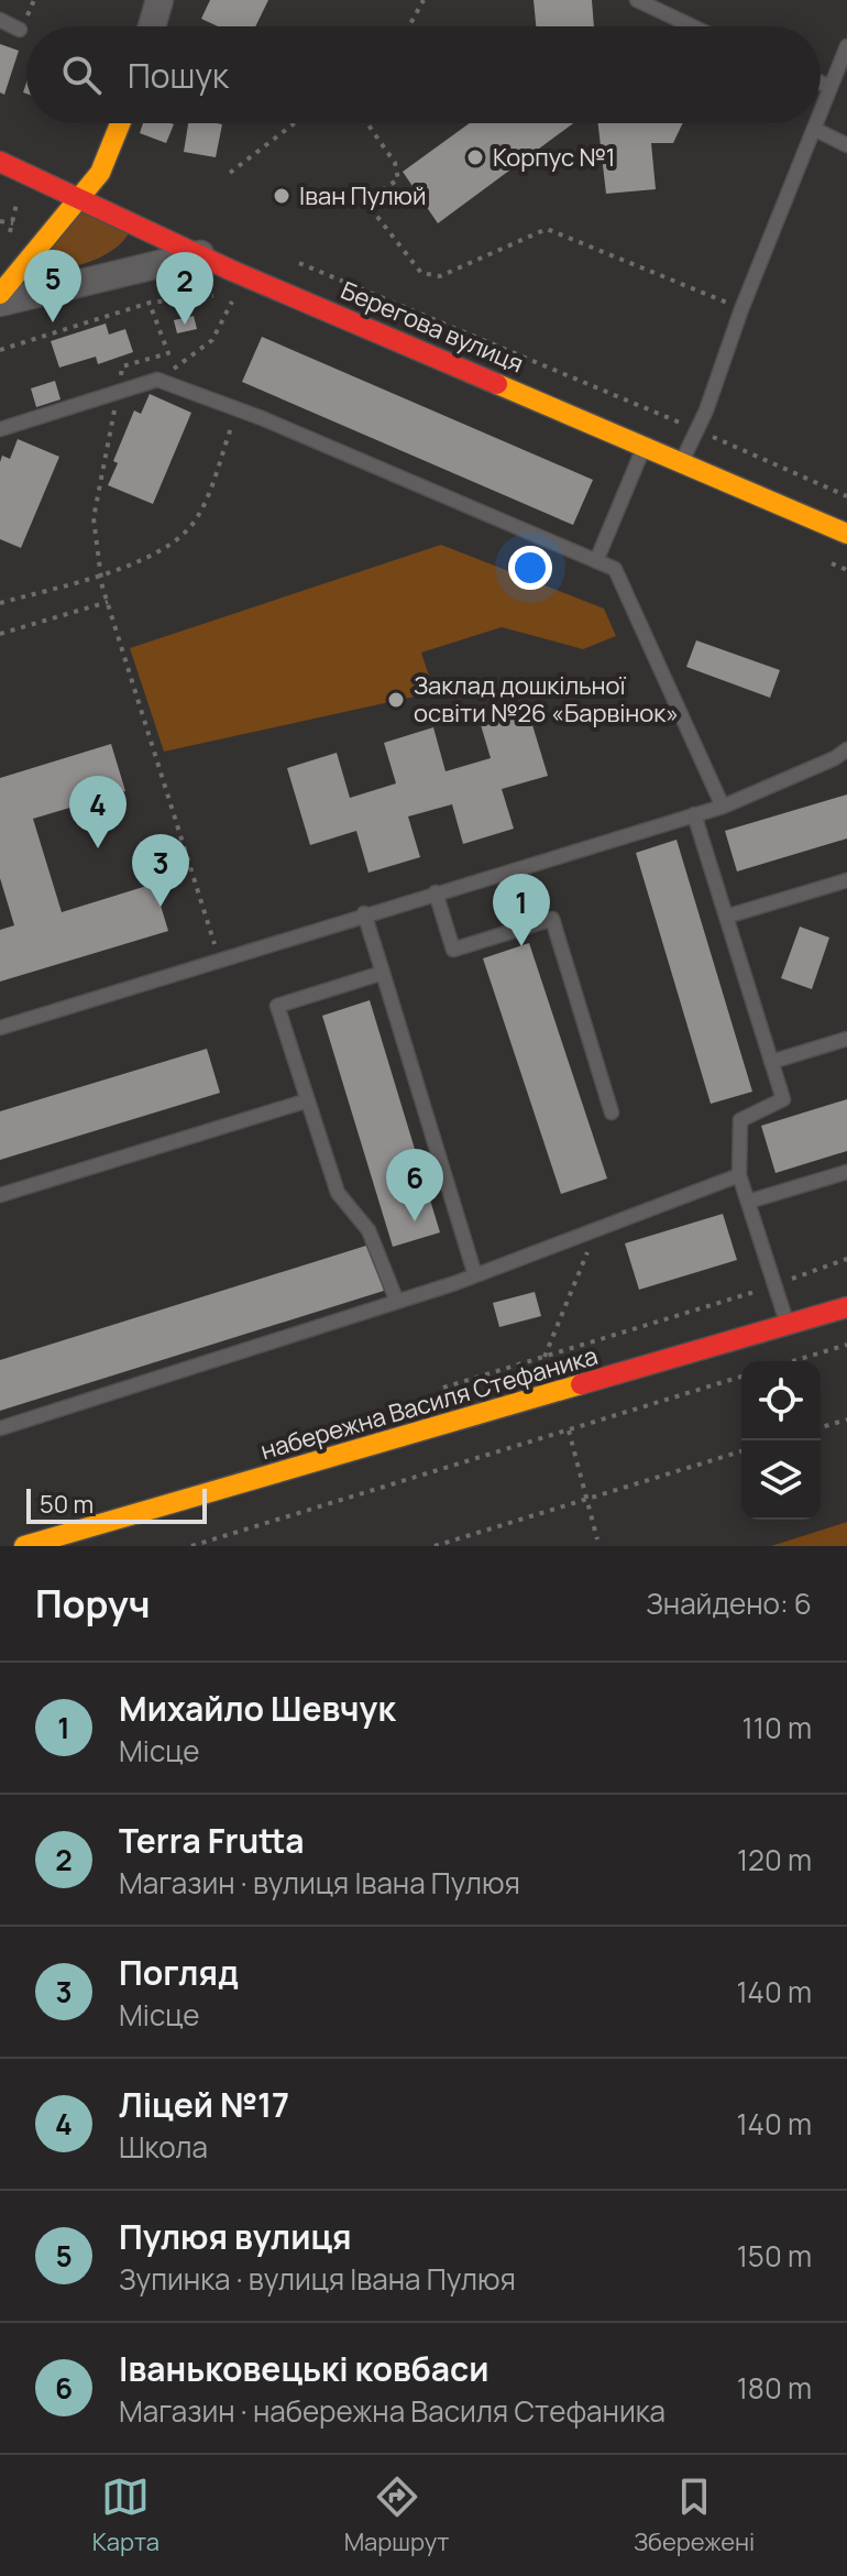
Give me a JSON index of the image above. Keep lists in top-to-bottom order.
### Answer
{
  "streets": {
    "street": ["Берегова вулиця", "набережна Василя Стефаника"]
  },
  "places": ["Корпус №1", "Іван Пулюй", "Заклад дошкільної освіти №26 «Барвінок»"],
  "scale_bar": "50 m",
  "page": {
    "search": "Пошук",
    "pins": [
      "5",
      "2",
      "4",
      "3",
      "1",
      "6"
    ],
    "scale": "50 m",
    "heading": ["Поруч", "Знайдено: 6"],
    "list": [
      {
        "mark": "1",
        "name": "Михайло Шевчук",
        "note": "Місце",
        "value": "110 m"
      },
      {
        "mark": "2",
        "name": "Terra Frutta",
        "note": "Магазин · вулиця Івана Пулюя",
        "value": "120 m"
      },
      {
        "mark": "3",
        "name": "Погляд",
        "note": "Місце",
        "value": "140 m"
      },
      {
        "mark": "4",
        "name": "Ліцей №17",
        "note": "Школа",
        "value": "140 m"
      },
      {
        "mark": "5",
        "name": "Пулюя вулиця",
        "note": "Зупинка · вулиця Івана Пулюя",
        "value": "150 m"
      },
      {
        "mark": "6",
        "name": "Іваньковецькі ковбаси",
        "note": "Магазин · набережна Василя Стефаника",
        "value": "180 m"
      }
    ],
    "nav": ["Карта", "Маршрут", "Збережені"]
  }
}
